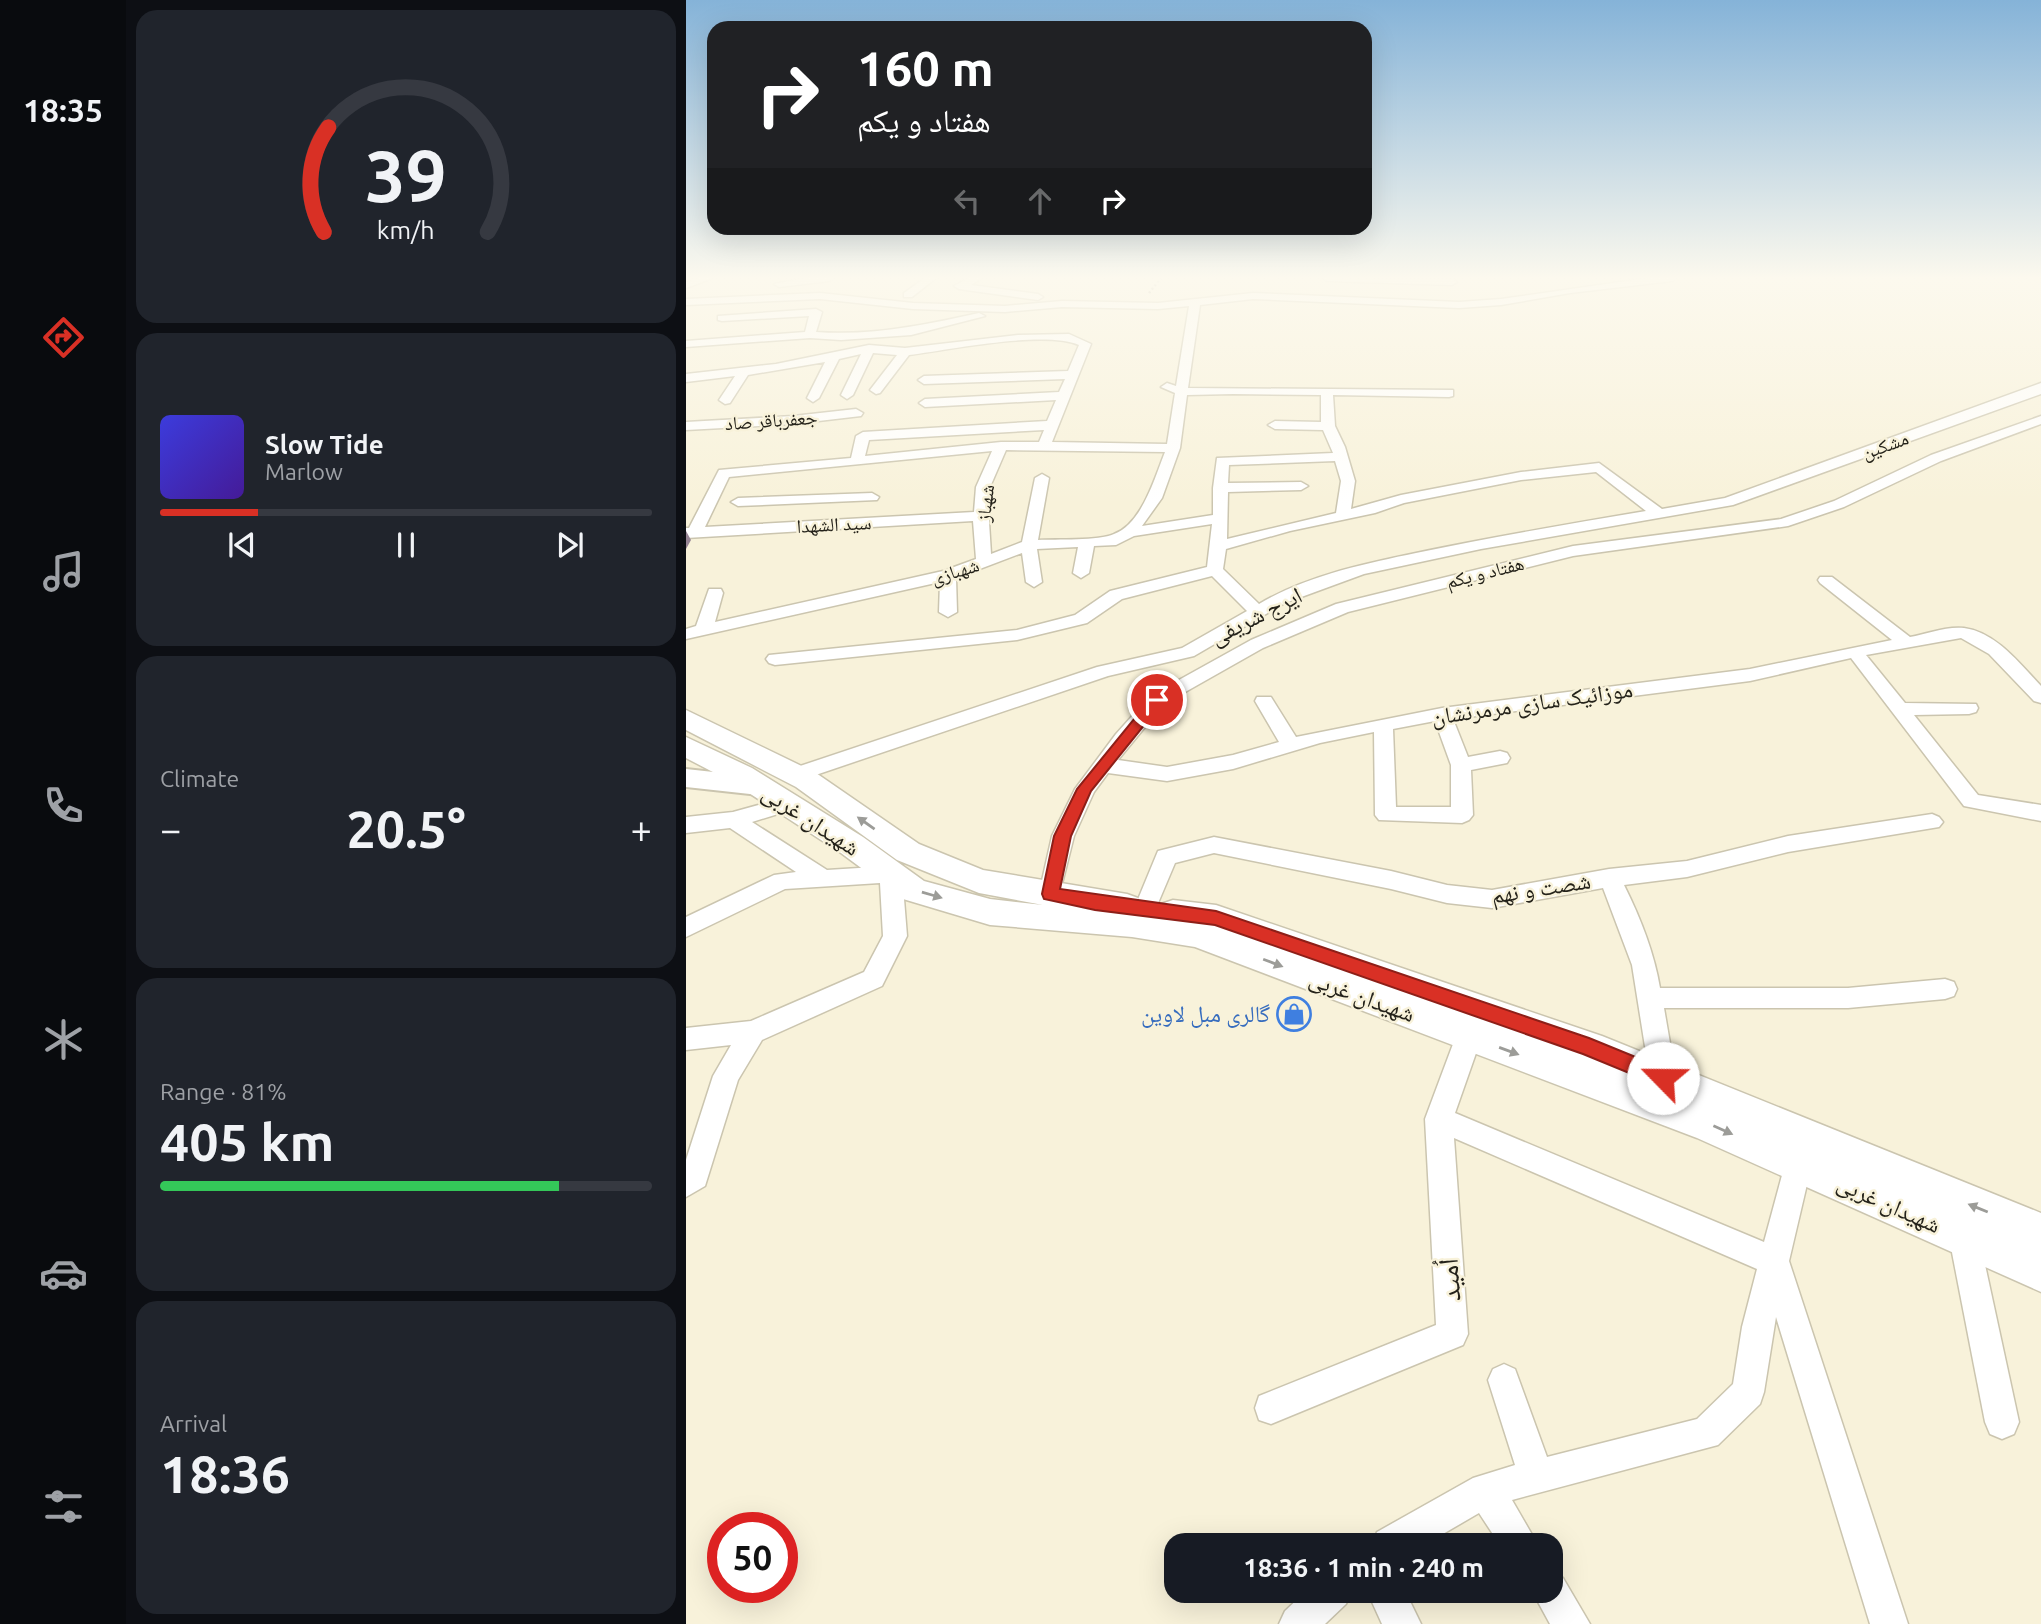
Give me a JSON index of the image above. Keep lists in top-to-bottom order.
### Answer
{
  "streets": {
    "main road": ["شهیدان غربی"],
    "street": [
      "جعفرباقر صاد",
      "مشکین",
      "شهباز",
      "سید الشهدا",
      "شهبازی",
      "هفتاد و یکم",
      "ایرج شریفی",
      "موزائیک سازی مرمرنشان",
      "شصت و نهم",
      "اُمید"
    ]
  },
  "crossings": [
    ["مشکین", "ایرج شریفی"],
    ["شهباز", "سید الشهدا"],
    ["شهباز", "شهبازی"],
    ["هفتاد و یکم", "موزائیک سازی مرمرنشان"],
    ["هفتاد و یکم", "شهیدان غربی"],
    ["ایرج شریفی", "شهیدان غربی"],
    ["شهیدان غربی", "شصت و نهم"],
    ["شهیدان غربی", "اُمید"]
  ],
  "places": {
    "shop": ["گالری مبل لاوین"]
  },
  "page": {
    "tabs": "18:35",
    "turn": ["160 m", "هفتاد و یکم"],
    "song": ["Slow Tide", "Marlow"],
    "tile": [
      "Climate",
      ["Range · 81%", "405 km"],
      ["Arrival", "18:36"]
    ],
    "heat": ["−", "20.5°", "+"],
    "limit": "50",
    "trip": "18:36 · 1 min · 240 m",
    "gauge": ["39", "km/h"]
  }
}
